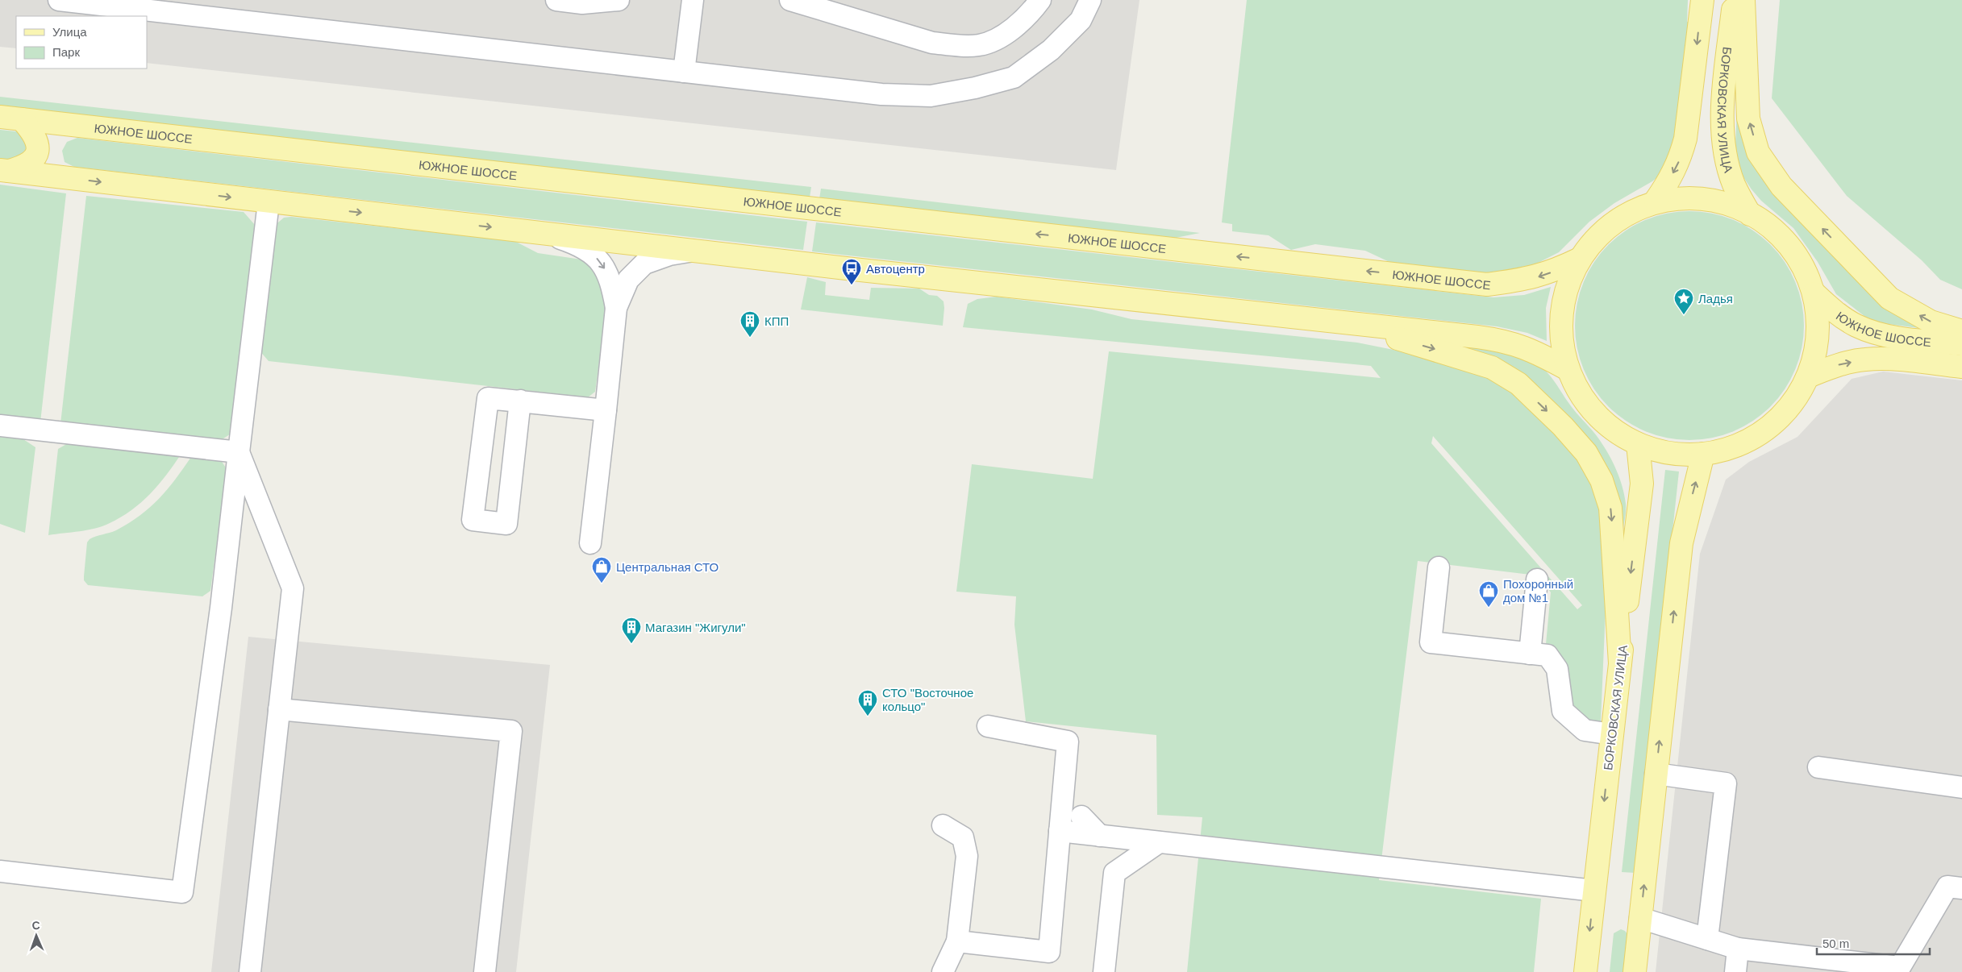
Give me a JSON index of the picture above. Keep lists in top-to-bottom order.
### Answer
{
  "streets": {
    "main road": ["БОРКОВСКАЯ УЛИЦА", "ЮЖНОЕ ШОССЕ"]
  },
  "places": {
    "bus stop": ["Автоцентр"],
    "place": ["Ладья"],
    "building": ["КПП", "Магазин \"Жигули\"", "СТО \"Восточное кольцо\""],
    "shop": ["Центральная СТО", "Похоронный дом №1"]
  },
  "legend": ["Улица", "Парк"],
  "scale_bar": "50 m",
  "north": "top"
}
